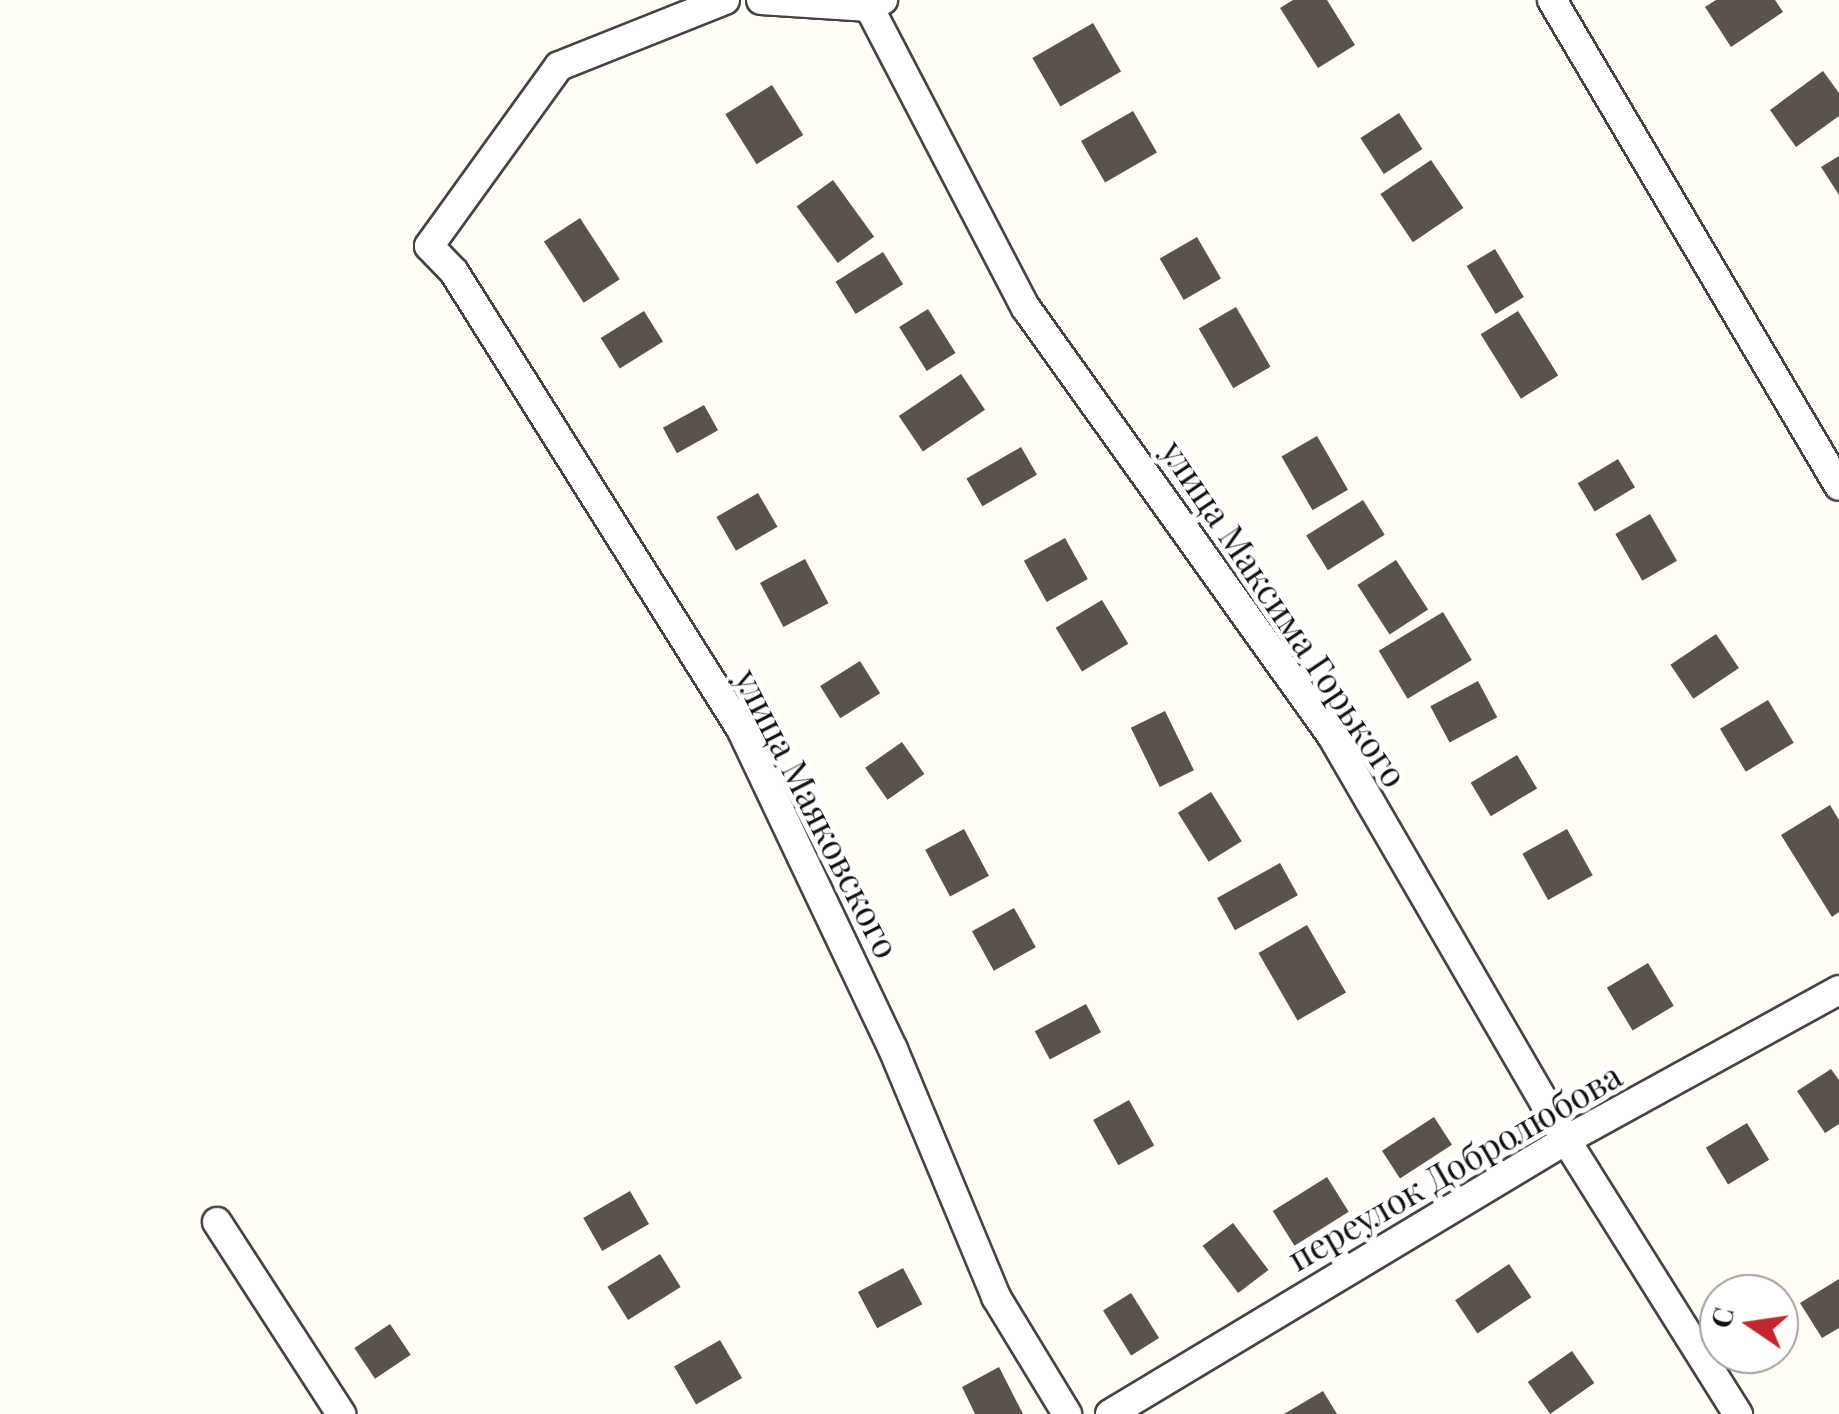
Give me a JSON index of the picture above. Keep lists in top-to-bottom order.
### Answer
{
  "streets": {
    "street": ["улица Максима Горького", "улица Маяковского", "переулок Добролюбова"]
  },
  "crossings": [
    ["улица Максима Горького", "переулок Добролюбова"]
  ],
  "north": "left"
}
